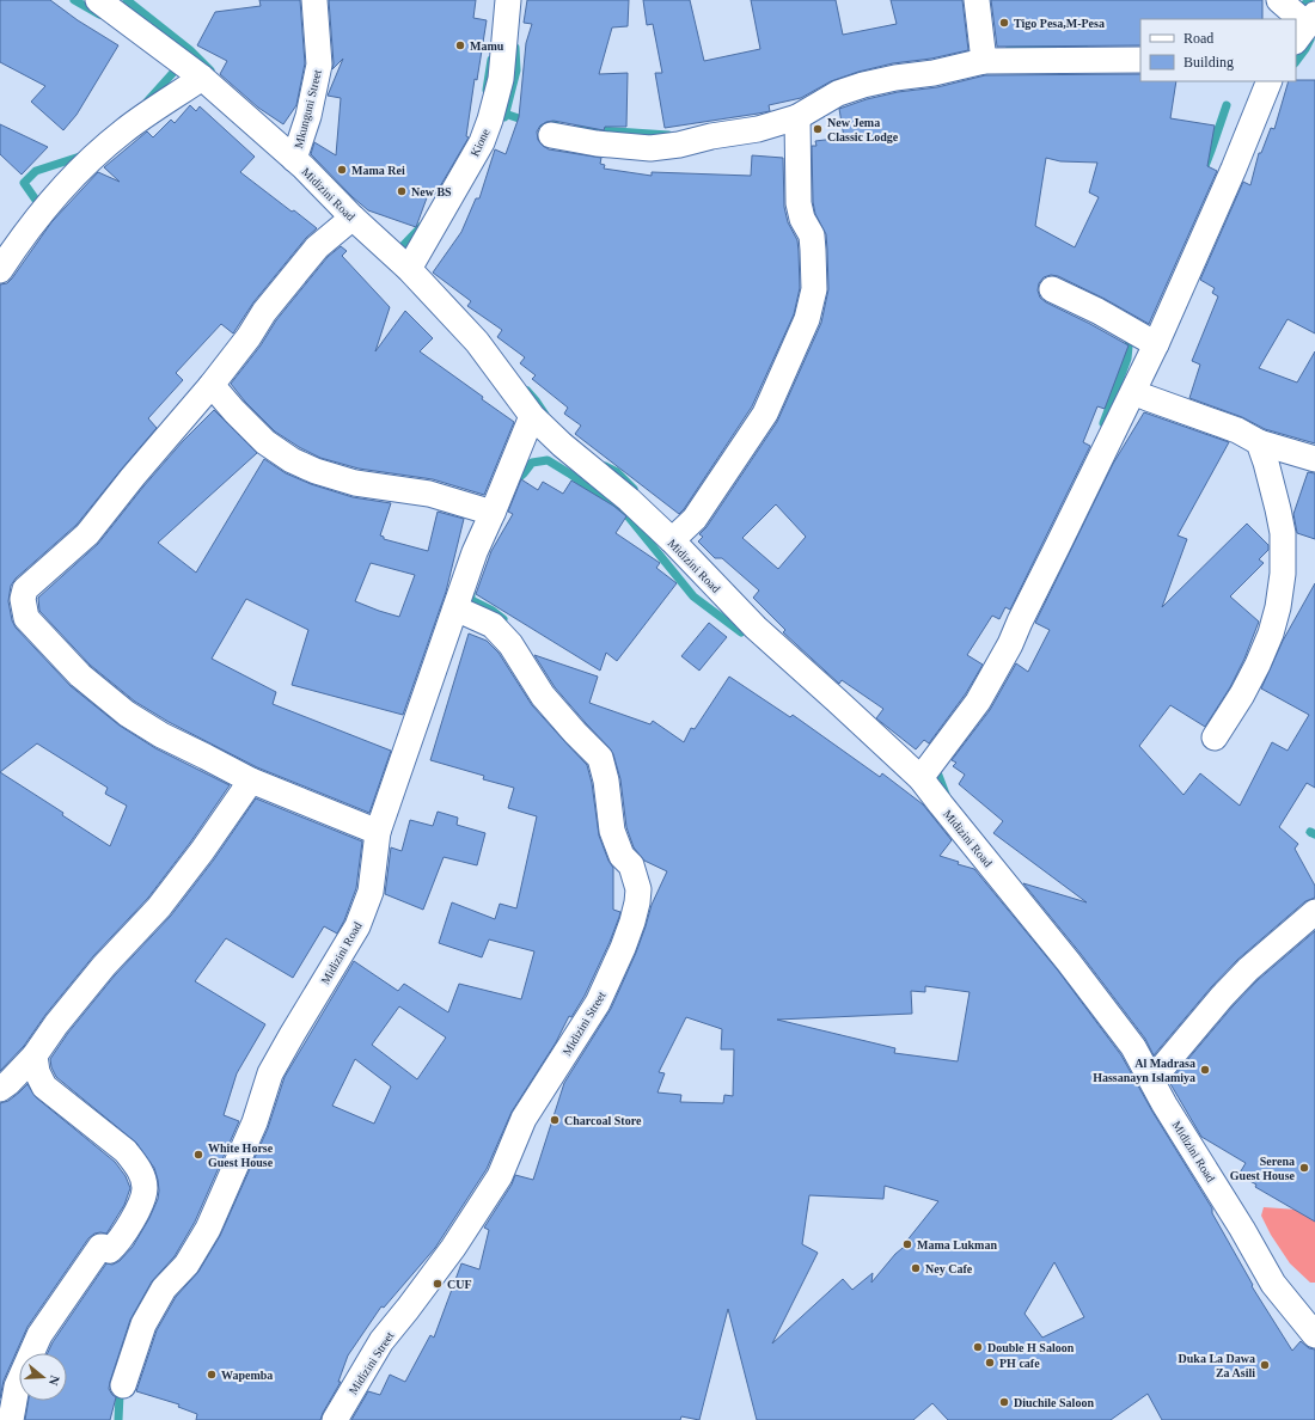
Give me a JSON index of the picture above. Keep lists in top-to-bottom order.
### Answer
{
  "streets": {
    "street": [
      "Mkunguni Street",
      "Kione",
      "Midizini Road",
      "Midizini Street"
    ]
  },
  "crossings": [
    ["Mkunguni Street", "Midizini Road"],
    ["Kione", "Midizini Road"],
    ["Midizini Road", "Midizini Street"]
  ],
  "places": [
    "Tigo Pesa,M-Pesa",
    "Mamu",
    "New Jema Classic Lodge",
    "Mama Rei",
    "New BS",
    "Al Madrasa Hassanayn Islamiya",
    "Charcoal Store",
    "White Horse Guest House",
    "Serena Guest House",
    "Mama Lukman",
    "Ney Cafe",
    "CUF",
    "Double H Saloon",
    "PH cafe",
    "Duka La Dawa Za Asili",
    "Wapemba",
    "Diuchile Saloon"
  ],
  "legend": ["Road", "Building"],
  "north": "right"
}
